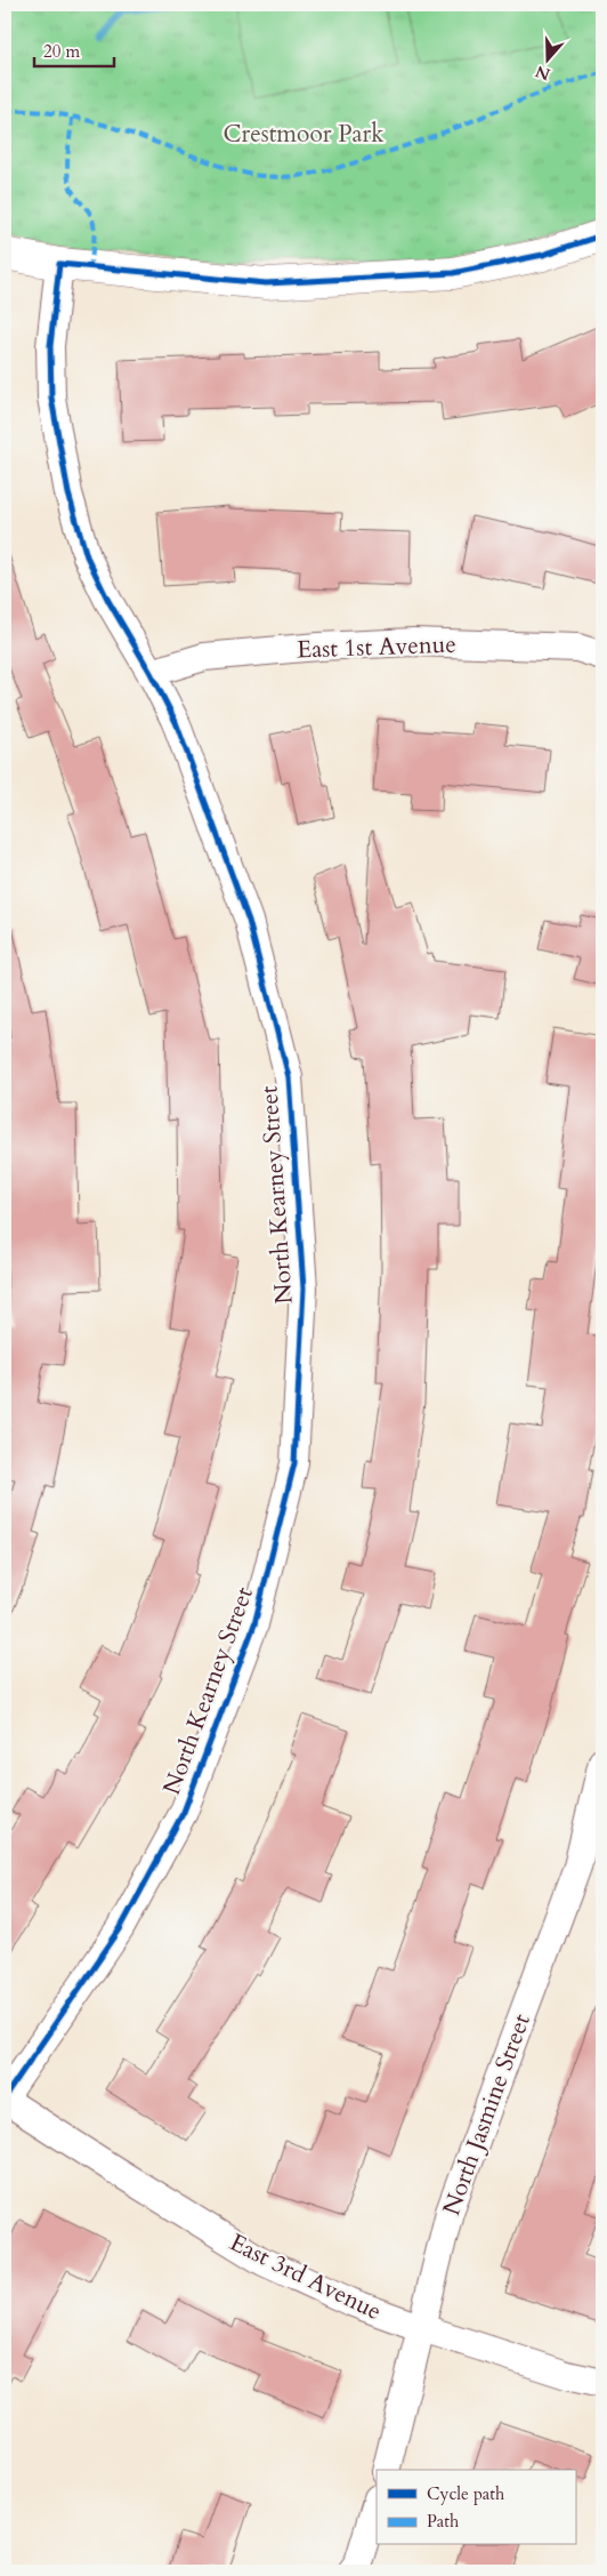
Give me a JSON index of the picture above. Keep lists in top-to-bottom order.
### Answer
{
  "streets": {
    "street": [
      "East 1st Avenue",
      "North Kearney Street",
      "North Jasmine Street",
      "East 3rd Avenue"
    ]
  },
  "crossings": [
    ["East 1st Avenue", "North Kearney Street"],
    ["North Kearney Street", "East 3rd Avenue"],
    ["North Jasmine Street", "East 3rd Avenue"]
  ],
  "parks": ["Crestmoor Park"],
  "legend": ["Cycle path", "Path"],
  "scale_bar": "20 m",
  "north": "bottom"
}
